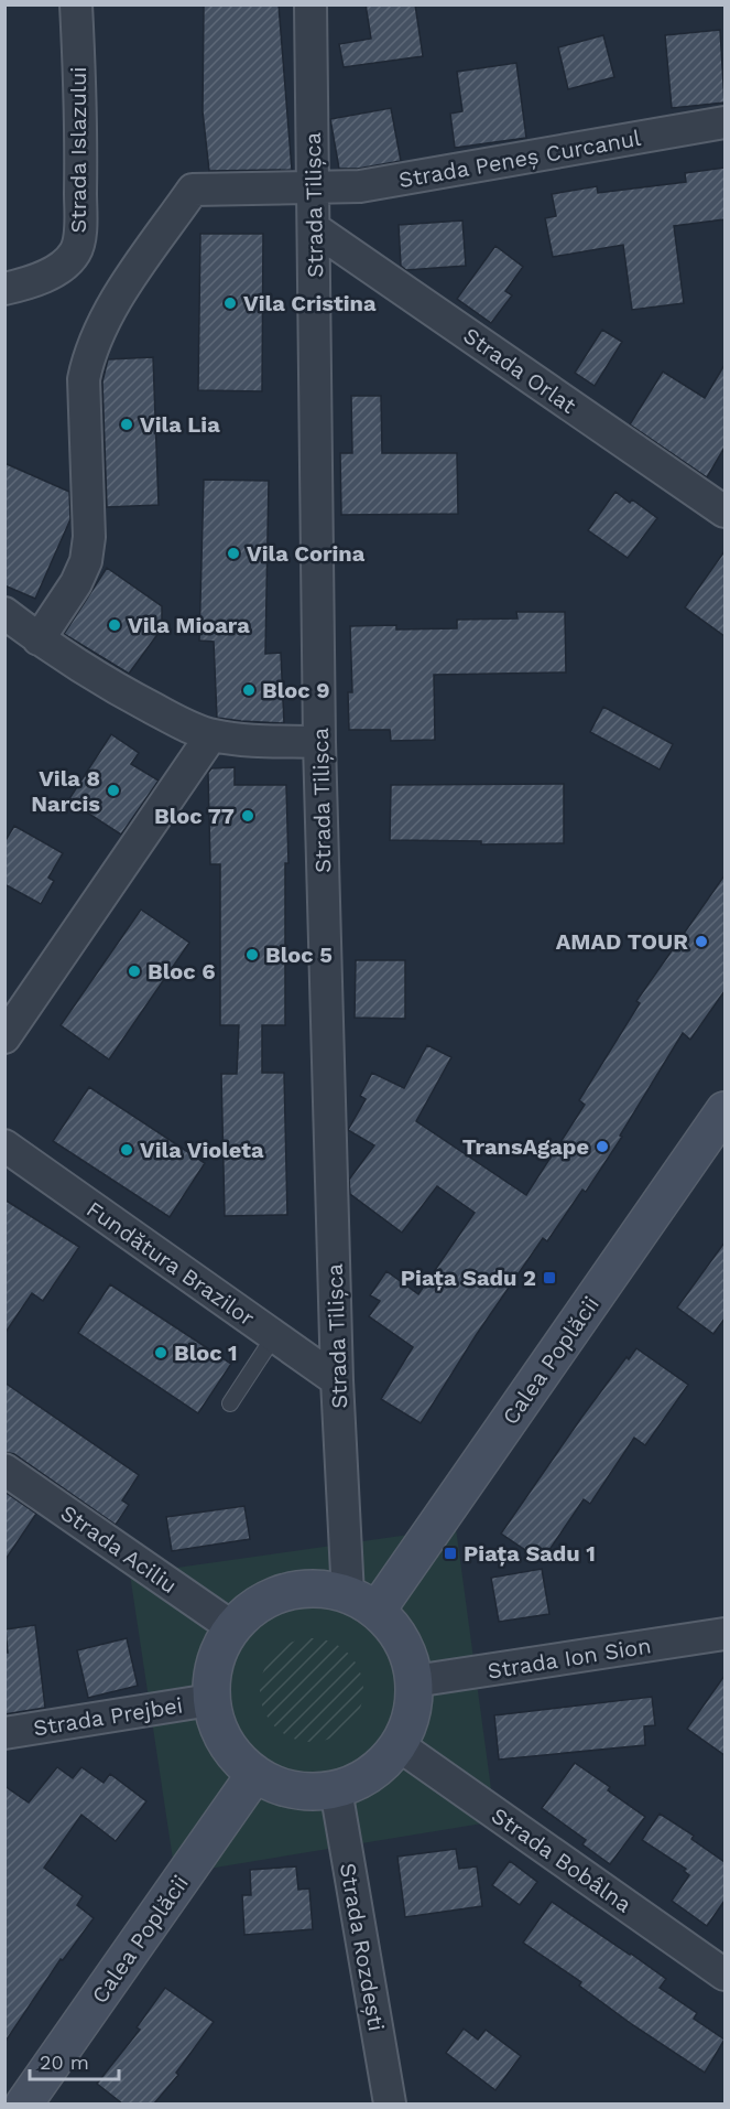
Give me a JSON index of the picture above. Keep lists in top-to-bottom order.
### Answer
{
  "streets": {
    "main road": ["Calea Poplăcii"],
    "street": [
      "Strada Islazului",
      "Strada Peneș Curcanul",
      "Strada Tilișca",
      "Strada Orlat",
      "Fundătura Brazilor",
      "Strada Aciliu",
      "Strada Ion Sion",
      "Strada Prejbei",
      "Strada Bobâlna",
      "Strada Rozdești"
    ]
  },
  "crossings": [
    ["Strada Peneș Curcanul", "Strada Tilișca"],
    ["Strada Tilișca", "Strada Orlat"],
    ["Strada Tilișca", "Fundătura Brazilor"],
    ["Strada Tilișca", "Calea Poplăcii"],
    ["Strada Tilișca", "Strada Aciliu"],
    ["Strada Tilișca", "Strada Ion Sion"],
    ["Strada Tilișca", "Strada Prejbei"],
    ["Strada Tilișca", "Strada Bobâlna"],
    ["Strada Tilișca", "Strada Rozdești"],
    ["Calea Poplăcii", "Strada Aciliu"],
    ["Calea Poplăcii", "Strada Ion Sion"],
    ["Calea Poplăcii", "Strada Prejbei"],
    ["Calea Poplăcii", "Strada Bobâlna"],
    ["Calea Poplăcii", "Strada Rozdești"],
    ["Strada Aciliu", "Strada Ion Sion"],
    ["Strada Aciliu", "Strada Prejbei"],
    ["Strada Aciliu", "Strada Bobâlna"],
    ["Strada Aciliu", "Strada Rozdești"],
    ["Strada Ion Sion", "Strada Prejbei"],
    ["Strada Ion Sion", "Strada Bobâlna"],
    ["Strada Ion Sion", "Strada Rozdești"],
    ["Strada Prejbei", "Strada Bobâlna"],
    ["Strada Prejbei", "Strada Rozdești"],
    ["Strada Bobâlna", "Strada Rozdești"]
  ],
  "places": {
    "other": [
      "Vila Cristina",
      "Vila Lia",
      "Vila Corina",
      "Vila Mioara",
      "Bloc 9",
      "Vila 8 Narcis",
      "Bloc 77",
      "AMAD TOUR",
      "Bloc 5",
      "Bloc 6",
      "TransAgape",
      "Vila Violeta",
      "Bloc 1"
    ],
    "transit": ["Piața Sadu 2", "Piața Sadu 1"]
  },
  "scale_bar": "20 m"
}
